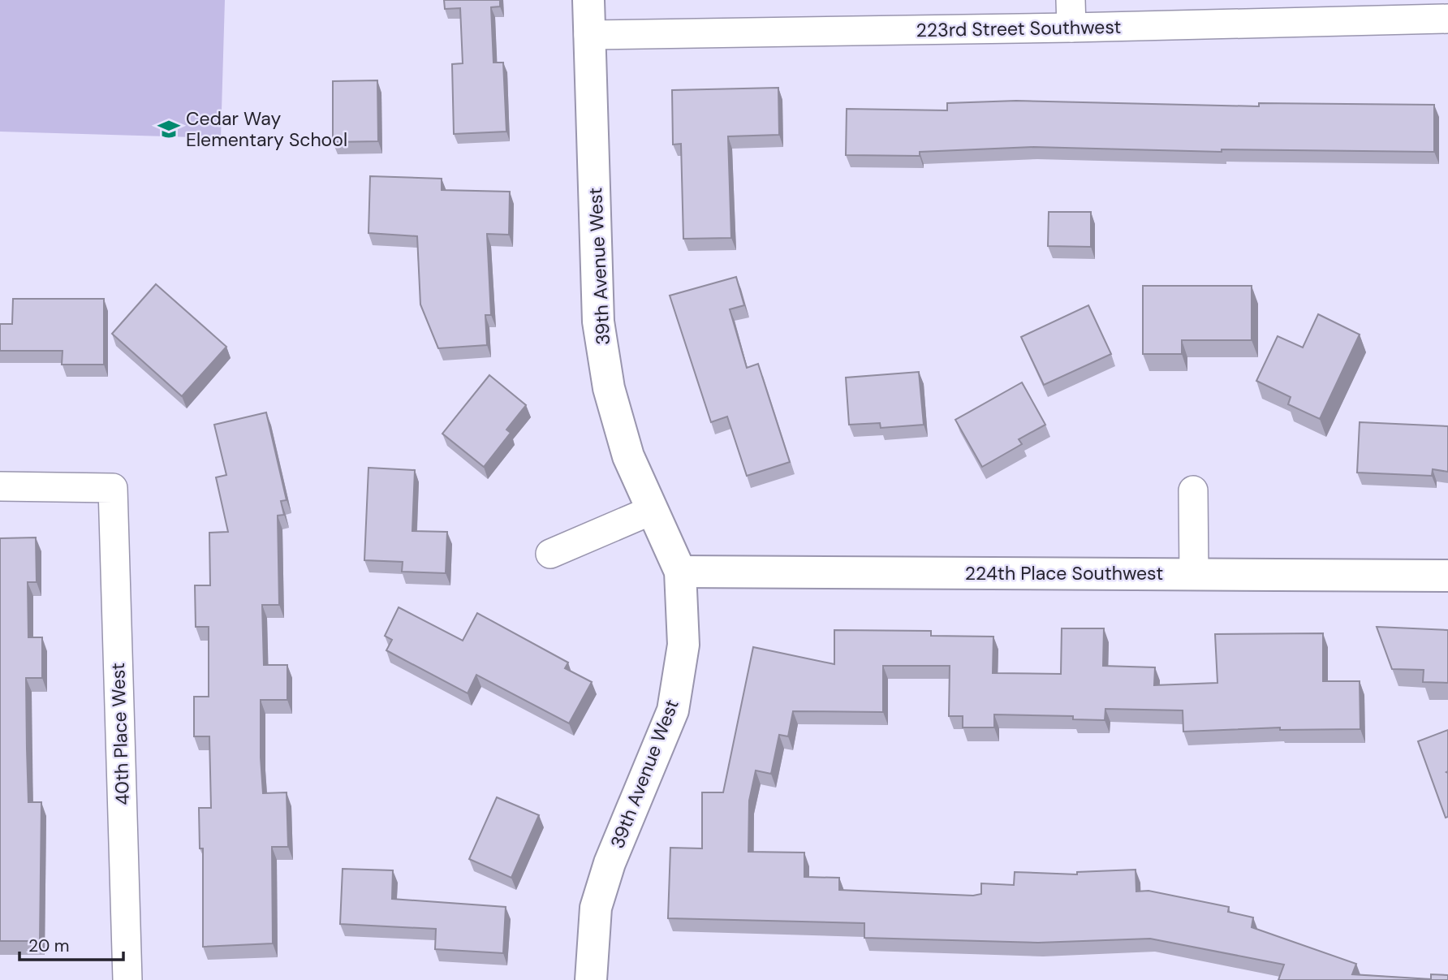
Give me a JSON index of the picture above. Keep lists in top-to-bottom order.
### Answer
{
  "streets": {
    "street": [
      "223rd Street Southwest",
      "39th Avenue West",
      "224th Place Southwest",
      "40th Place West"
    ]
  },
  "crossings": [
    ["223rd Street Southwest", "39th Avenue West"],
    ["39th Avenue West", "224th Place Southwest"]
  ],
  "places": {
    "school or university": ["Cedar Way Elementary School"]
  },
  "scale_bar": "20 m"
}
